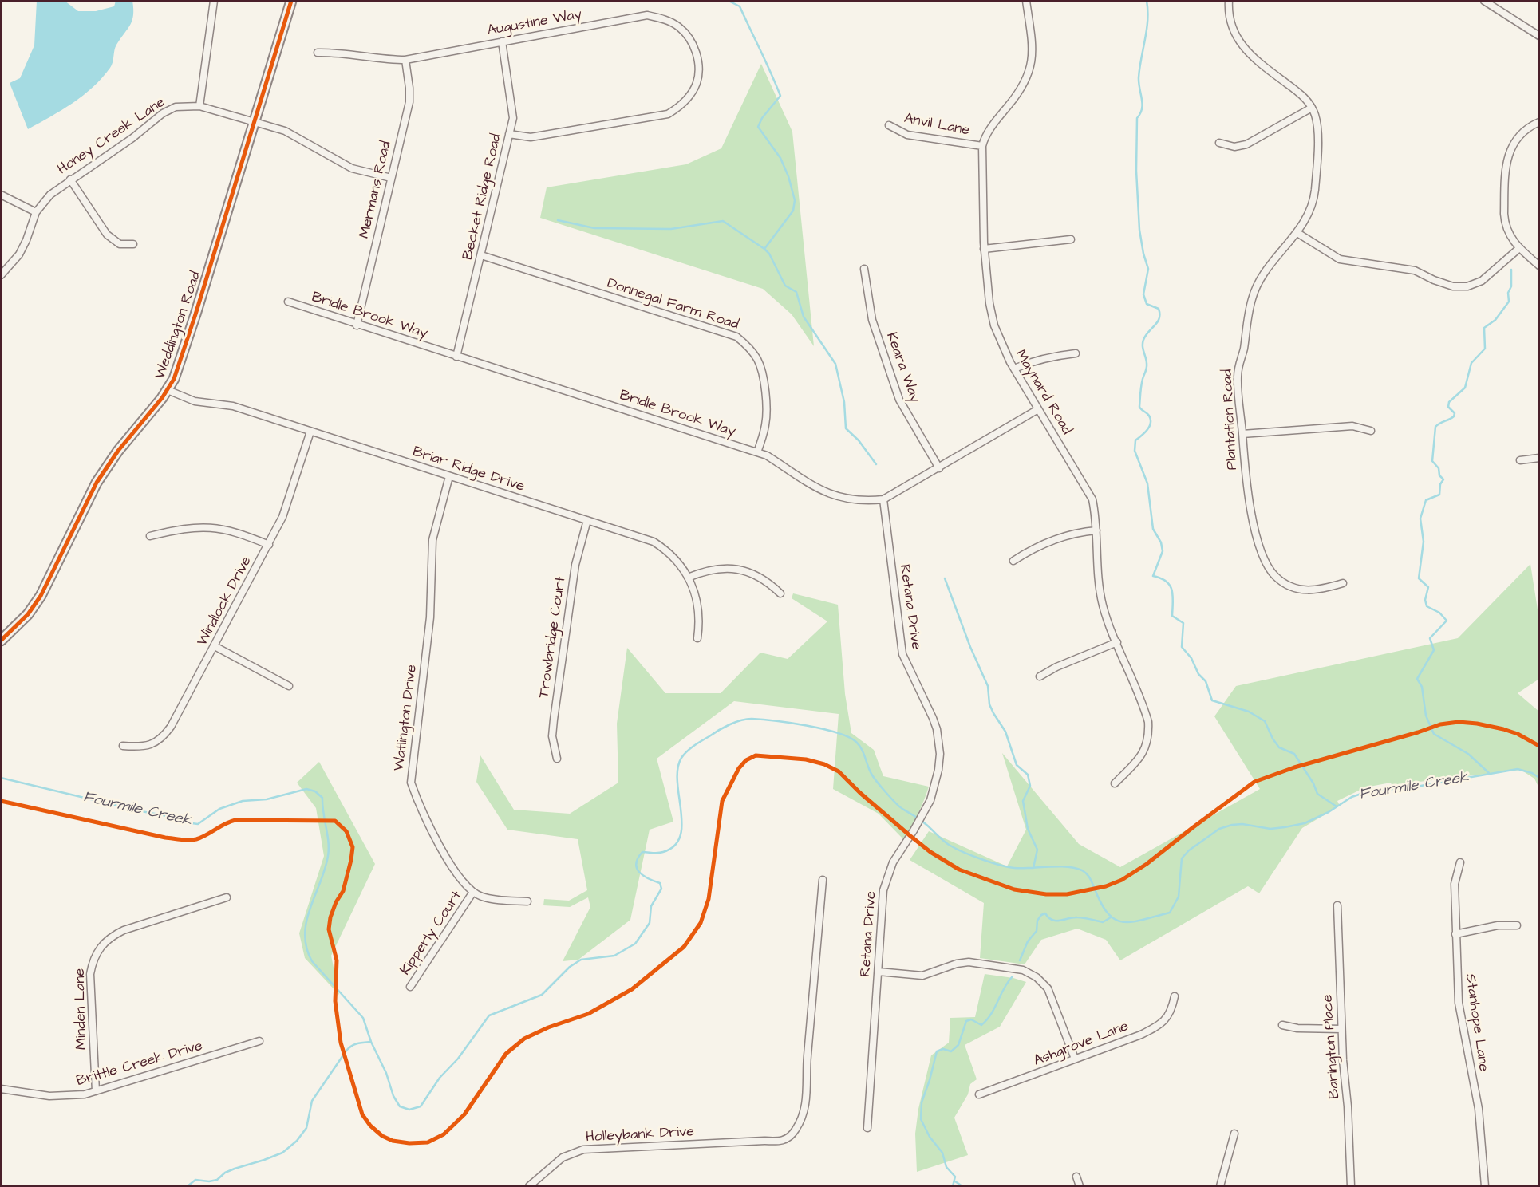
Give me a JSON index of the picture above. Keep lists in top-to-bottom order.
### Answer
{
  "streets": {
    "main road": ["Weddington Road"],
    "street": [
      "Augustine Way",
      "Anvil Lane",
      "Honey Creek Lane",
      "Mermans Road",
      "Becket Ridge Road",
      "Donnegal Farm Road",
      "Bridle Brook Way",
      "Keara Way",
      "Maynard Road",
      "Plantation Road",
      "Briar Ridge Drive",
      "Windlock Drive",
      "Retana Drive",
      "Trowbridge Court",
      "Watlington Drive",
      "Kipperly Court",
      "Minden Lane",
      "Stanhope Lane",
      "Ashgrove Lane",
      "Barington Place",
      "Brittle Creek Drive",
      "Holleybank Drive"
    ]
  },
  "crossings": [
    ["Augustine Way", "Mermans Road"],
    ["Augustine Way", "Becket Ridge Road"],
    ["Anvil Lane", "Maynard Road"],
    ["Honey Creek Lane", "Mermans Road"],
    ["Honey Creek Lane", "Weddington Road"],
    ["Mermans Road", "Bridle Brook Way"],
    ["Becket Ridge Road", "Donnegal Farm Road"],
    ["Becket Ridge Road", "Bridle Brook Way"],
    ["Donnegal Farm Road", "Bridle Brook Way"],
    ["Bridle Brook Way", "Keara Way"],
    ["Bridle Brook Way", "Maynard Road"],
    ["Bridle Brook Way", "Retana Drive"],
    ["Weddington Road", "Briar Ridge Drive"],
    ["Briar Ridge Drive", "Windlock Drive"],
    ["Briar Ridge Drive", "Trowbridge Court"],
    ["Briar Ridge Drive", "Watlington Drive"],
    ["Watlington Drive", "Kipperly Court"],
    ["Minden Lane", "Brittle Creek Drive"]
  ],
  "water": ["Fourmile Creek"]
}
